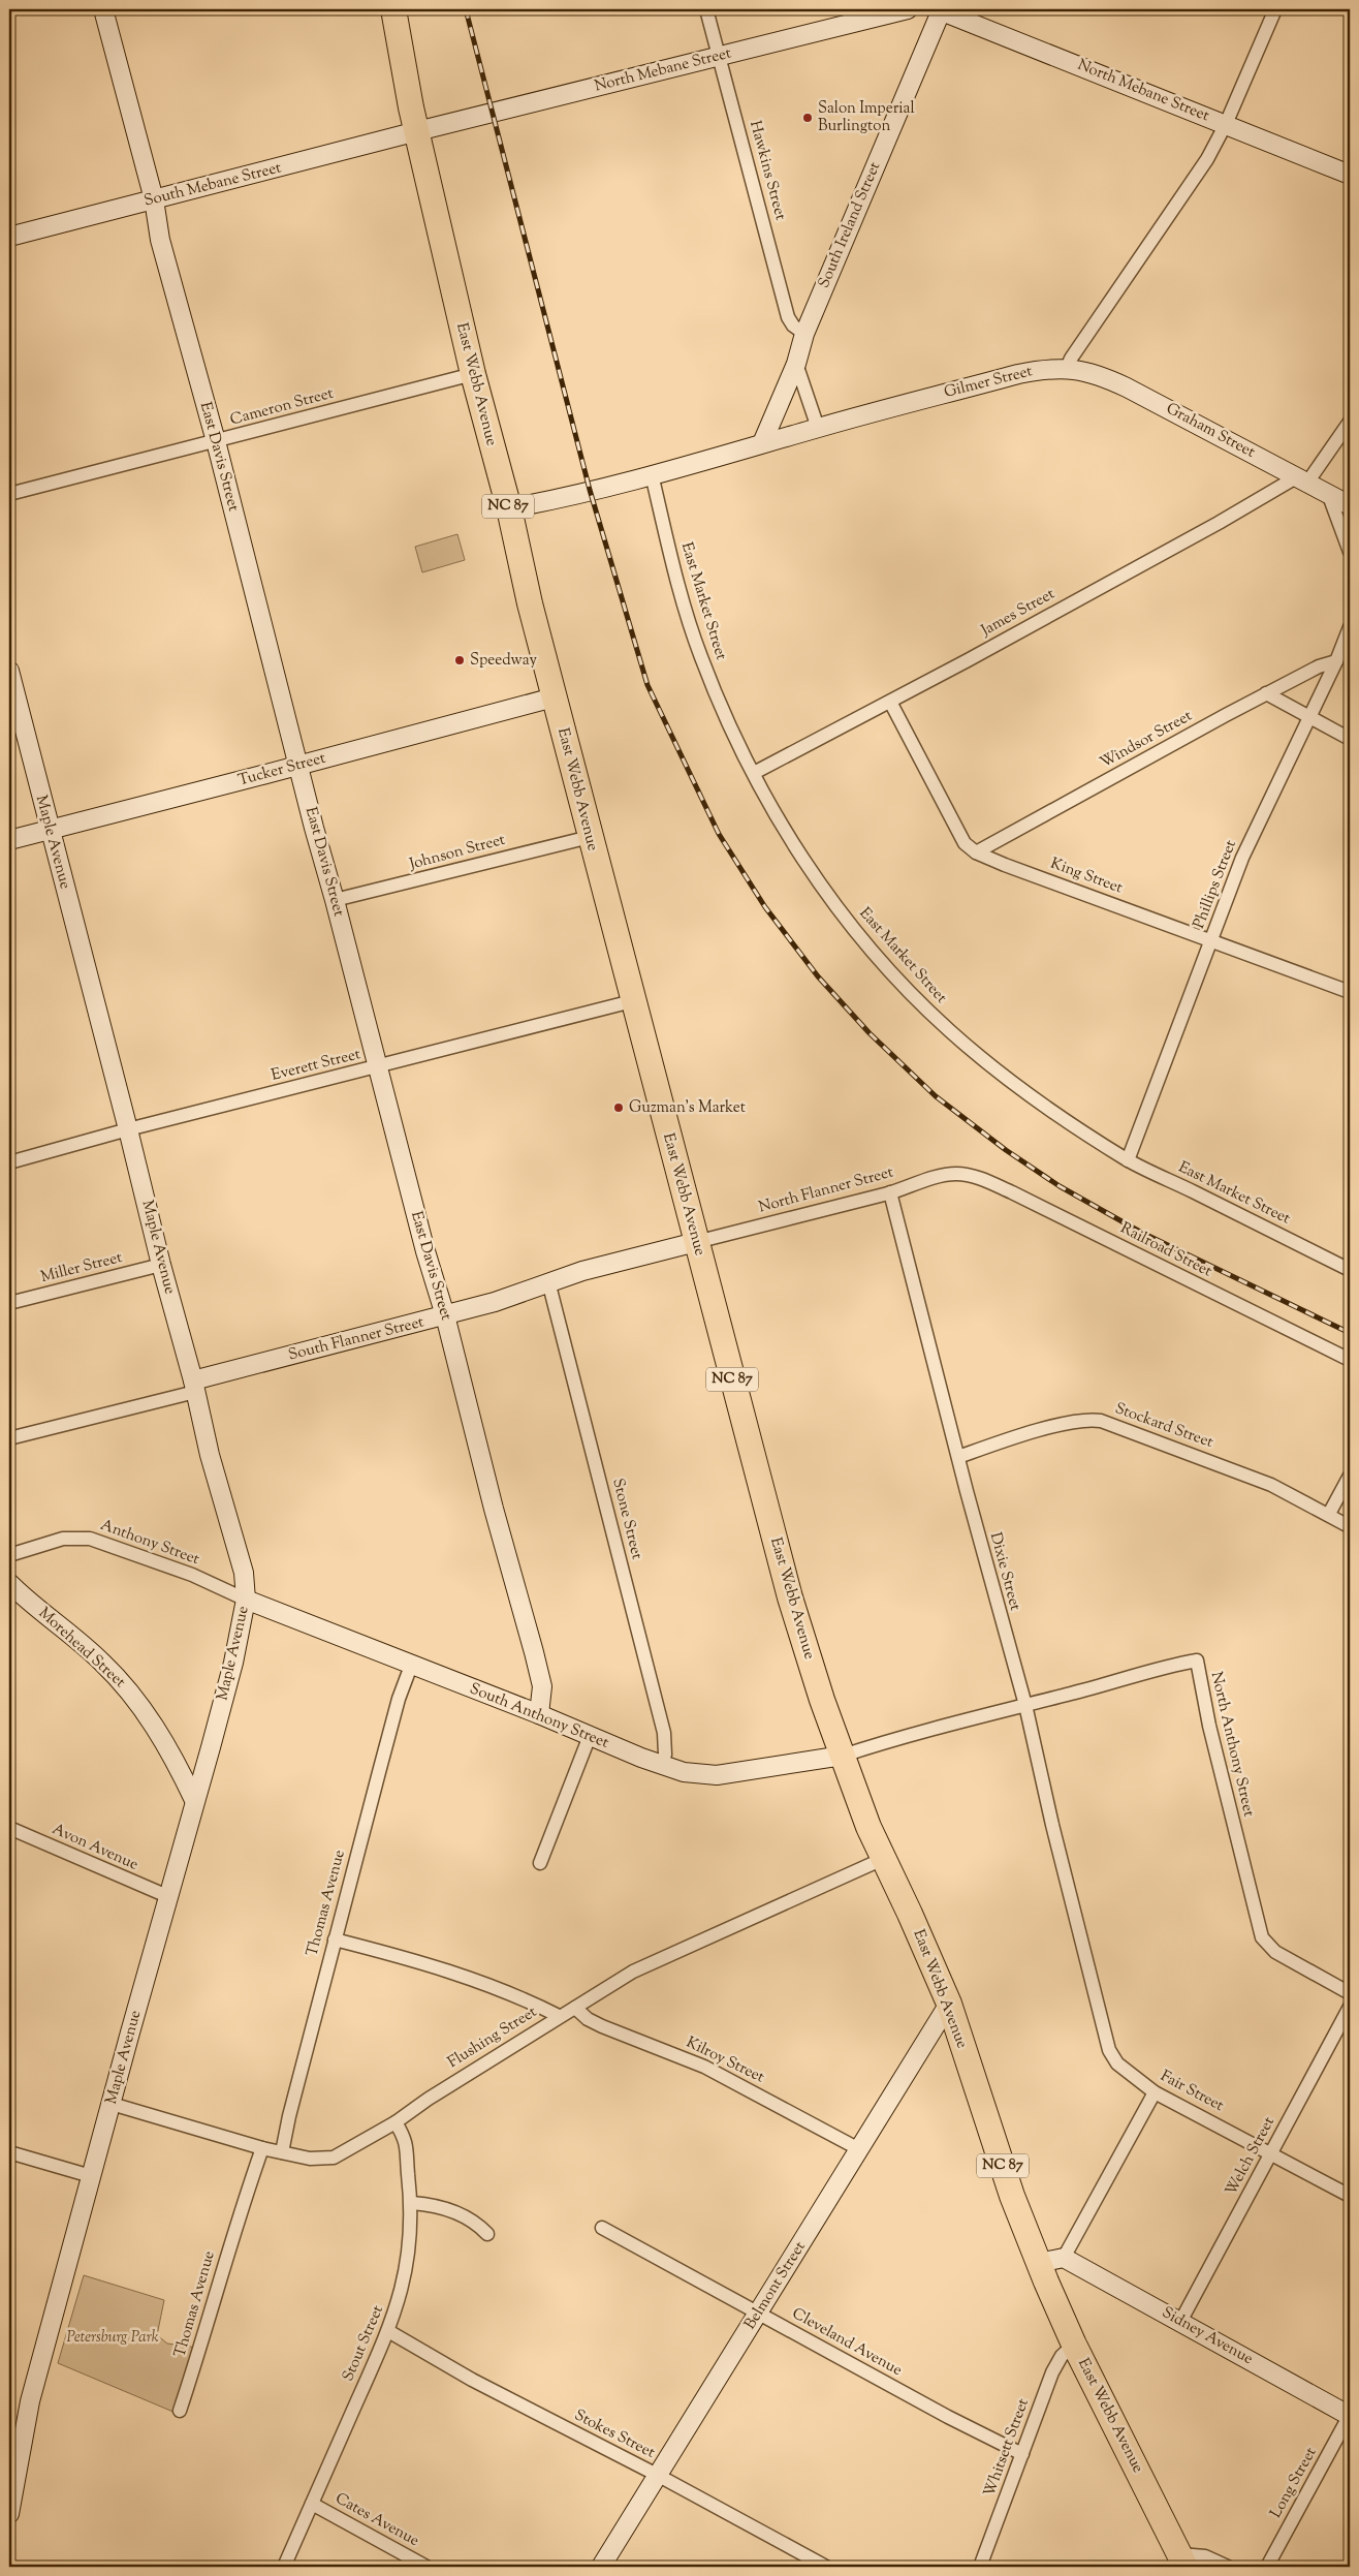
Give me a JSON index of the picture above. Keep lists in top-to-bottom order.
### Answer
{
  "streets": {
    "highway": ["East Webb Avenue", "NC 87"],
    "street": [
      "North Mebane Street",
      "Hawkins Street",
      "South Mebane Street",
      "South Ireland Street",
      "Gilmer Street",
      "Cameron Street",
      "Graham Street",
      "East Davis Street",
      "East Market Street",
      "James Street",
      "Windsor Street",
      "Tucker Street",
      "Maple Avenue",
      "Johnson Street",
      "King Street",
      "Phillips Street",
      "Everett Street",
      "North Flanner Street",
      "Railroad Street",
      "Miller Street",
      "South Flanner Street",
      "Stockard Street",
      "Stone Street",
      "Anthony Street",
      "Dixie Street",
      "Morehead Street",
      "South Anthony Street",
      "North Anthony Street",
      "Avon Avenue",
      "Thomas Avenue",
      "Flushing Street",
      "Kilroy Street",
      "Fair Street",
      "Welch Street",
      "Belmont Street",
      "Sidney Avenue",
      "Cleveland Avenue",
      "Stout Street",
      "Stokes Street",
      "Whitsett Street",
      "Long Street",
      "Cates Avenue"
    ]
  },
  "crossings": [
    ["North Mebane Street", "Hawkins Street"],
    ["North Mebane Street", "South Mebane Street"],
    ["North Mebane Street", "South Ireland Street"],
    ["North Mebane Street", "East Webb Avenue"],
    ["Hawkins Street", "South Ireland Street"],
    ["South Mebane Street", "East Webb Avenue"],
    ["South Mebane Street", "East Davis Street"],
    ["South Ireland Street", "Gilmer Street"],
    ["Gilmer Street", "East Webb Avenue"],
    ["Gilmer Street", "Graham Street"],
    ["Gilmer Street", "East Market Street"],
    ["East Webb Avenue", "Cameron Street"],
    ["East Webb Avenue", "Tucker Street"],
    ["East Webb Avenue", "Johnson Street"],
    ["East Webb Avenue", "Everett Street"],
    ["East Webb Avenue", "North Flanner Street"],
    ["East Webb Avenue", "South Flanner Street"],
    ["East Webb Avenue", "South Anthony Street"],
    ["East Webb Avenue", "North Anthony Street"],
    ["East Webb Avenue", "Flushing Street"],
    ["East Webb Avenue", "Belmont Street"],
    ["East Webb Avenue", "Whitsett Street"],
    ["Cameron Street", "East Davis Street"],
    ["Graham Street", "James Street"],
    ["East Davis Street", "Tucker Street"],
    ["East Davis Street", "Johnson Street"],
    ["East Davis Street", "Everett Street"],
    ["East Davis Street", "South Flanner Street"],
    ["East Davis Street", "South Anthony Street"],
    ["East Market Street", "James Street"],
    ["East Market Street", "Phillips Street"],
    ["James Street", "King Street"],
    ["Windsor Street", "King Street"],
    ["Windsor Street", "Phillips Street"],
    ["Tucker Street", "Maple Avenue"],
    ["Maple Avenue", "Everett Street"],
    ["Maple Avenue", "Miller Street"],
    ["Maple Avenue", "South Flanner Street"],
    ["Maple Avenue", "Anthony Street"],
    ["Maple Avenue", "Morehead Street"],
    ["Maple Avenue", "South Anthony Street"],
    ["Maple Avenue", "Avon Avenue"],
    ["Maple Avenue", "Flushing Street"],
    ["King Street", "Phillips Street"],
    ["North Flanner Street", "Railroad Street"],
    ["North Flanner Street", "South Flanner Street"],
    ["North Flanner Street", "Dixie Street"],
    ["South Flanner Street", "Stone Street"],
    ["Stockard Street", "Dixie Street"],
    ["Stone Street", "South Anthony Street"],
    ["Anthony Street", "South Anthony Street"],
    ["Dixie Street", "North Anthony Street"],
    ["Dixie Street", "Fair Street"],
    ["South Anthony Street", "North Anthony Street"],
    ["South Anthony Street", "Thomas Avenue"],
    ["Thomas Avenue", "Flushing Street"],
    ["Flushing Street", "Kilroy Street"],
    ["Flushing Street", "Stout Street"],
    ["Kilroy Street", "Belmont Street"],
    ["Fair Street", "Welch Street"],
    ["Welch Street", "Sidney Avenue"],
    ["Belmont Street", "Cleveland Avenue"],
    ["Belmont Street", "Stokes Street"],
    ["Sidney Avenue", "Long Street"],
    ["Cleveland Avenue", "Whitsett Street"],
    ["Stout Street", "Stokes Street"],
    ["Stout Street", "Cates Avenue"]
  ],
  "parks": ["Petersburg Park"],
  "places": ["Salon Imperial Burlington", "Speedway", "Guzman's Market"]
}
